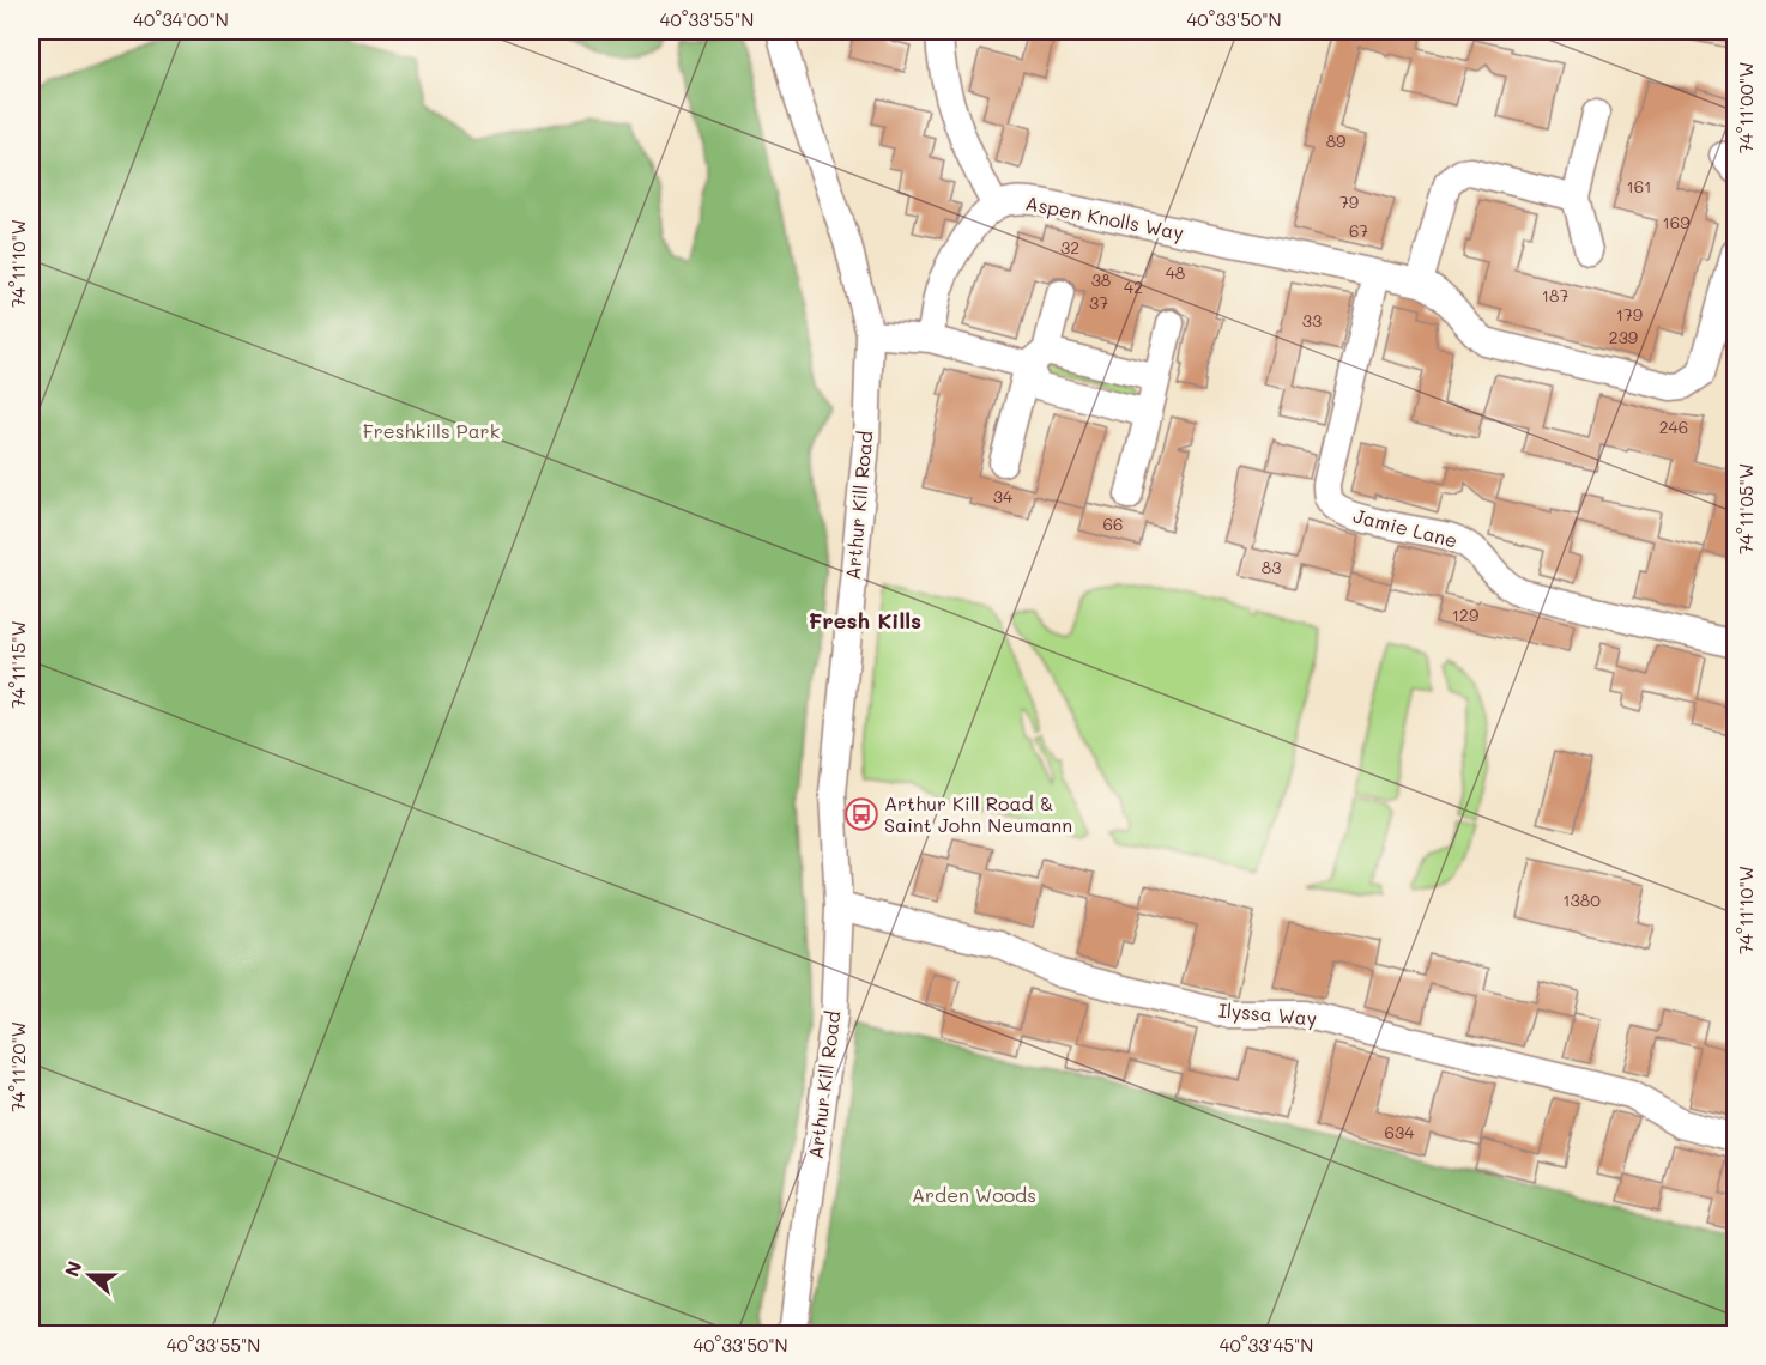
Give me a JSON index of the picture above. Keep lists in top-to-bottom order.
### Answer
{
  "streets": {
    "street": [
      "Aspen Knolls Way",
      "Arthur Kill Road",
      "Jamie Lane",
      "Ilyssa Way"
    ]
  },
  "crossings": [
    ["Aspen Knolls Way", "Jamie Lane"],
    ["Arthur Kill Road", "Ilyssa Way"]
  ],
  "districts": ["Fresh Kills"],
  "parks": ["Freshkills Park", "Arden Woods"],
  "places": {
    "bus stop": ["Arthur Kill Road & Saint John Neumann"]
  },
  "house_numbers": [
    "89",
    "161",
    "79",
    "169",
    "67",
    "32",
    "48",
    "38",
    "42",
    "187",
    "37",
    "179",
    "33",
    "239",
    "246",
    "34",
    "66",
    "83",
    "129",
    "1380",
    "634"
  ],
  "north": "left",
  "coordinates": [
    "40°34'00\"N",
    "40°33'55\"N",
    "40°33'50\"N",
    "74°11'00\"W",
    "74°11'10\"W",
    "74°11'05\"W",
    "74°11'15\"W",
    "74°11'20\"W",
    "40°33'45\"N"
  ]
}
